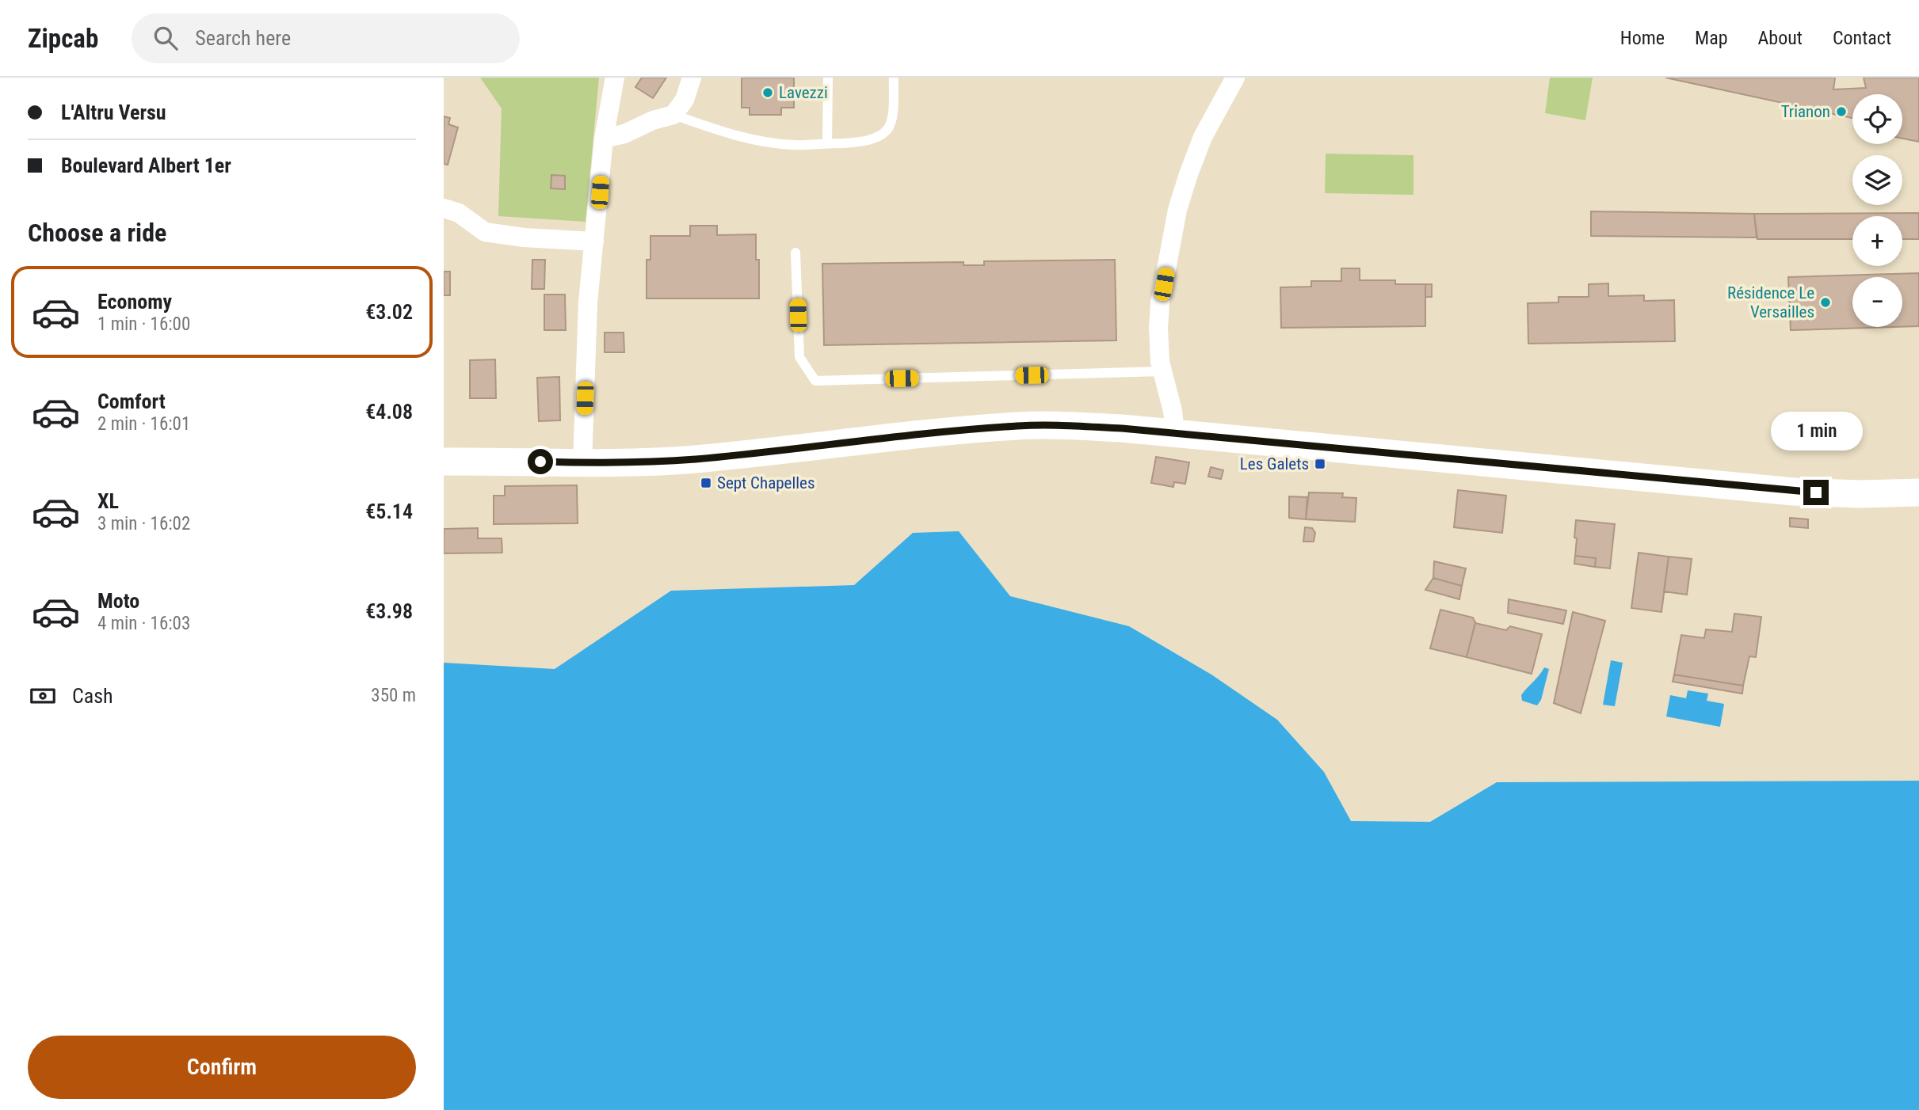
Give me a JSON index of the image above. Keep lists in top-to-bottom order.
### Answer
{
  "places": {
    "other": ["Lavezzi", "Trianon", "Résidence Le Versailles"],
    "transit": ["Les Galets", "Sept Chapelles"]
  },
  "page": {
    "header": "Zipcab",
    "search": "Search here",
    "nav": [
      "Home",
      "Map",
      "About",
      "Contact"
    ],
    "banner": ["L'Altru Versu", "Boulevard Albert 1er"],
    "map_buttons": ["+", "−"],
    "heading": "Choose a ride",
    "list": [
      {
        "name": "Economy",
        "note": "1 min · 16:00",
        "value": "€3.02"
      },
      {
        "name": "Comfort",
        "note": "2 min · 16:01",
        "value": "€4.08"
      },
      {
        "name": "XL",
        "note": "3 min · 16:02",
        "value": "€5.14"
      },
      {
        "name": "Moto",
        "note": "4 min · 16:03",
        "value": "€3.98"
      }
    ],
    "bubble": "1 min",
    "pay": ["Cash", "350 m"],
    "buttons": "Confirm"
  }
}
